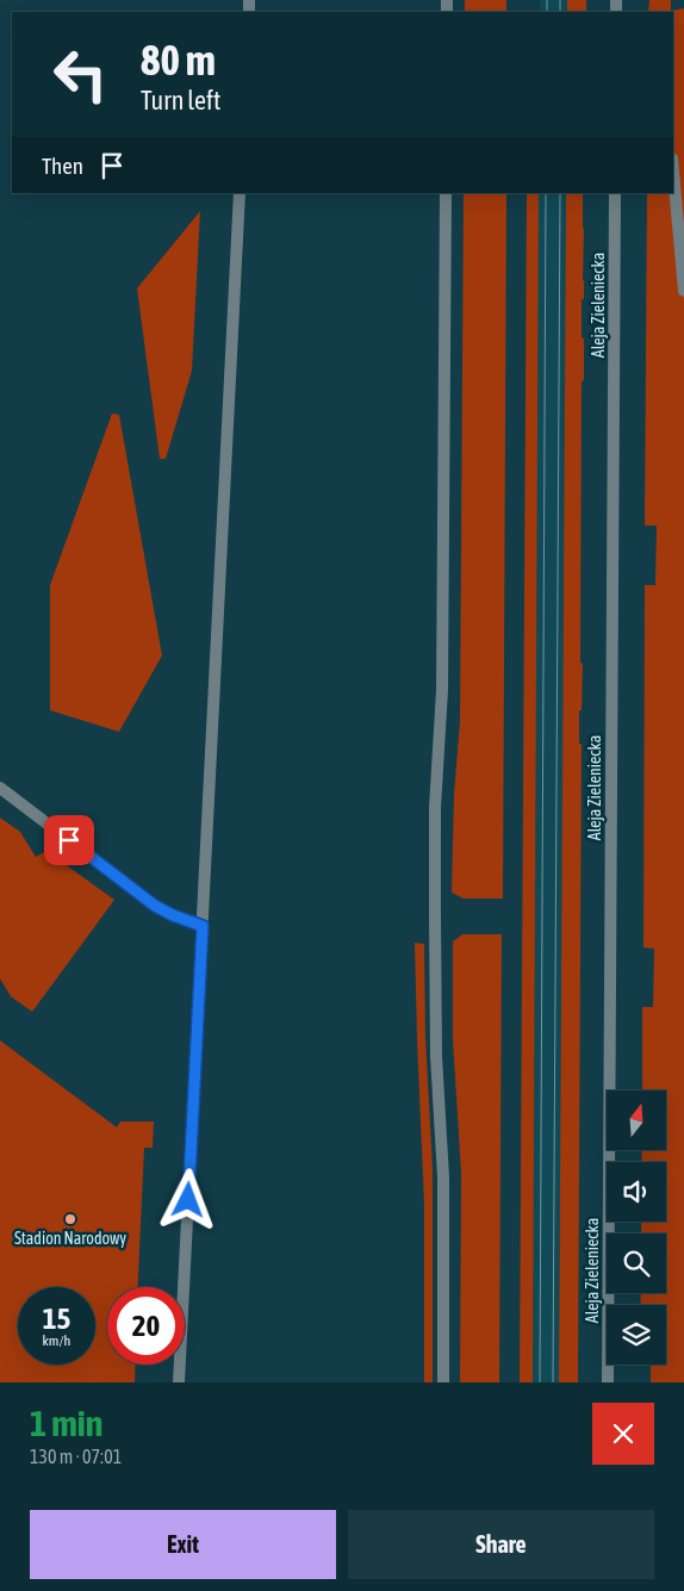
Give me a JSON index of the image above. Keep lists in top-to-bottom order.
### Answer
{
  "streets": {
    "street": ["Aleja Zieleniecka"]
  },
  "places": ["Stadion Narodowy"],
  "north": "top",
  "page": {
    "turn": ["80 m", "Turn left"],
    "then": "Then",
    "speed": "15 km/h",
    "limit": "20",
    "heading": ["1 min", "130 m · 07:01"],
    "buttons": ["Exit", "Share"]
  }
}
